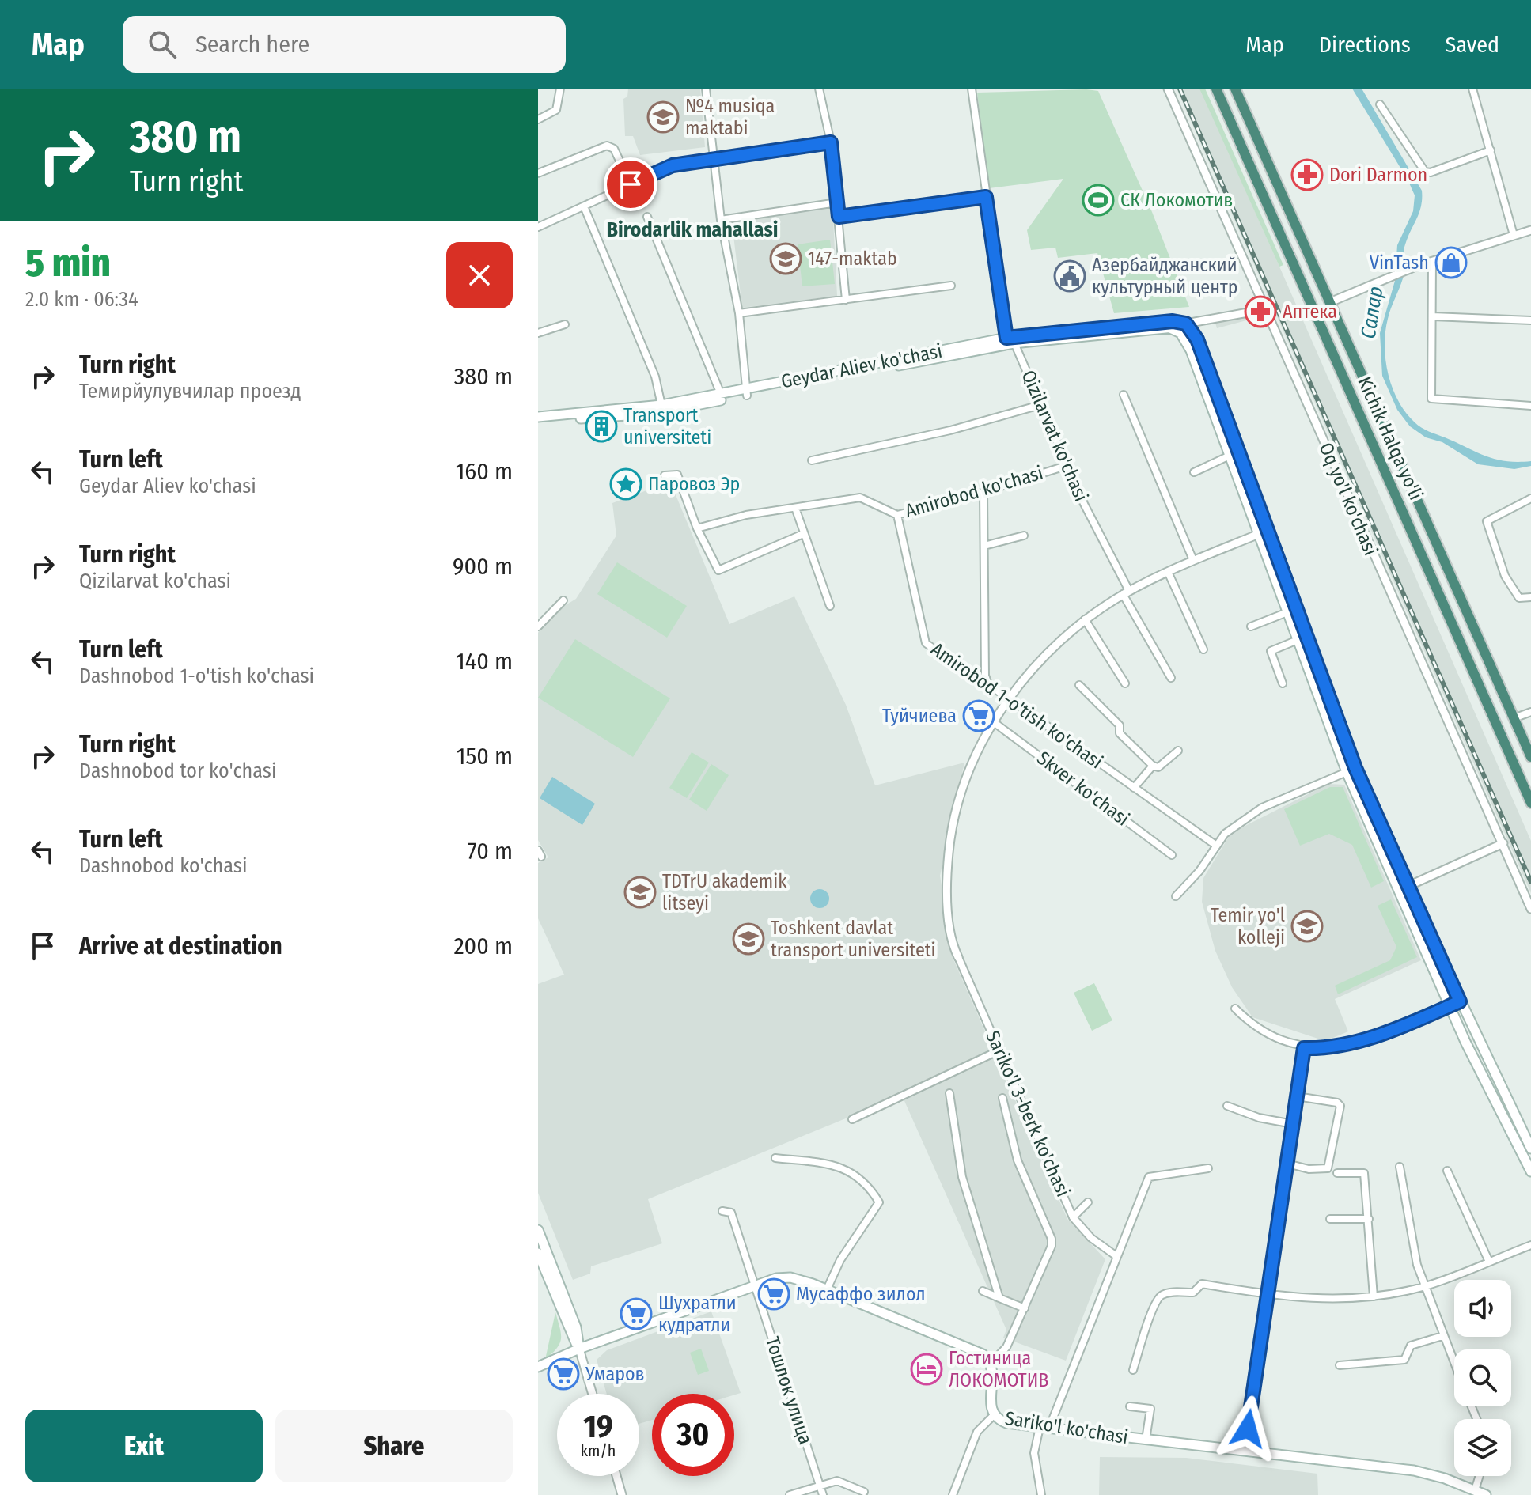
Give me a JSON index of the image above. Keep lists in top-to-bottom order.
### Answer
{
  "streets": {
    "highway": ["Kichik Halqa yo'li"],
    "main road": ["Geydar Aliev ko'chasi", "Sariko'l ko'chasi"],
    "street": [
      "Qizilarvat ko'chasi",
      "Amirobod ko'chasi",
      "Oq yo'l ko'chasi",
      "Amirobod 1-o'tish ko'chasi",
      "Skver ko'chasi",
      "Sariko'l 3-berk ko'chasi",
      "Тошлок улица"
    ]
  },
  "crossings": [
    ["Geydar Aliev ko'chasi", "Qizilarvat ko'chasi"],
    ["Geydar Aliev ko'chasi", "Oq yo'l ko'chasi"],
    ["Qizilarvat ko'chasi", "Amirobod ko'chasi"],
    ["Amirobod ko'chasi", "Amirobod 1-o'tish ko'chasi"]
  ],
  "districts": ["Birodarlik mahallasi"],
  "water": ["Салар"],
  "places": {
    "school or university": [
      "№4 musiqa maktabi",
      "147-maktab",
      "TDTrU akademik litseyi",
      "Temir yo'l kolleji",
      "Toshkent davlat transport universiteti"
    ],
    "pharmacy": ["Dori Darmon", "Аптека"],
    "sports": ["СК Локомотив"],
    "shop": ["VinTash"],
    "public building": ["Азербайджанский культурный центр"],
    "building": ["Transport universiteti"],
    "place": ["Паровоз Эр"],
    "supermarket": [
      "Туйчиева",
      "Мусаффо зилол",
      "Шухратли кудратли",
      "Умаров"
    ],
    "hotel": ["Гостиница ЛОКОМОТИВ"]
  },
  "page": {
    "header": "Map",
    "search": "Search here",
    "nav": ["Map", "Directions", "Saved"],
    "turn": ["380 m", "Turn right"],
    "heading": ["5 min", "2.0 km · 06:34"],
    "list": [
      {
        "name": "Turn right",
        "note": "Темирйулувчилар проезд",
        "value": "380 m"
      },
      {
        "name": "Turn left",
        "note": "Geydar Aliev ko'chasi",
        "value": "160 m"
      },
      {
        "name": "Turn right",
        "note": "Qizilarvat ko'chasi",
        "value": "900 m"
      },
      {
        "name": "Turn left",
        "note": "Dashnobod 1-o'tish ko'chasi",
        "value": "140 m"
      },
      {
        "name": "Turn right",
        "note": "Dashnobod tor ko'chasi",
        "value": "150 m"
      },
      {
        "name": "Turn left",
        "note": "Dashnobod ko'chasi",
        "value": "70 m"
      },
      {
        "name": "Arrive at destination",
        "value": "200 m"
      }
    ],
    "speed": "19 km/h",
    "limit": "30",
    "buttons": ["Exit", "Share"]
  }
}
